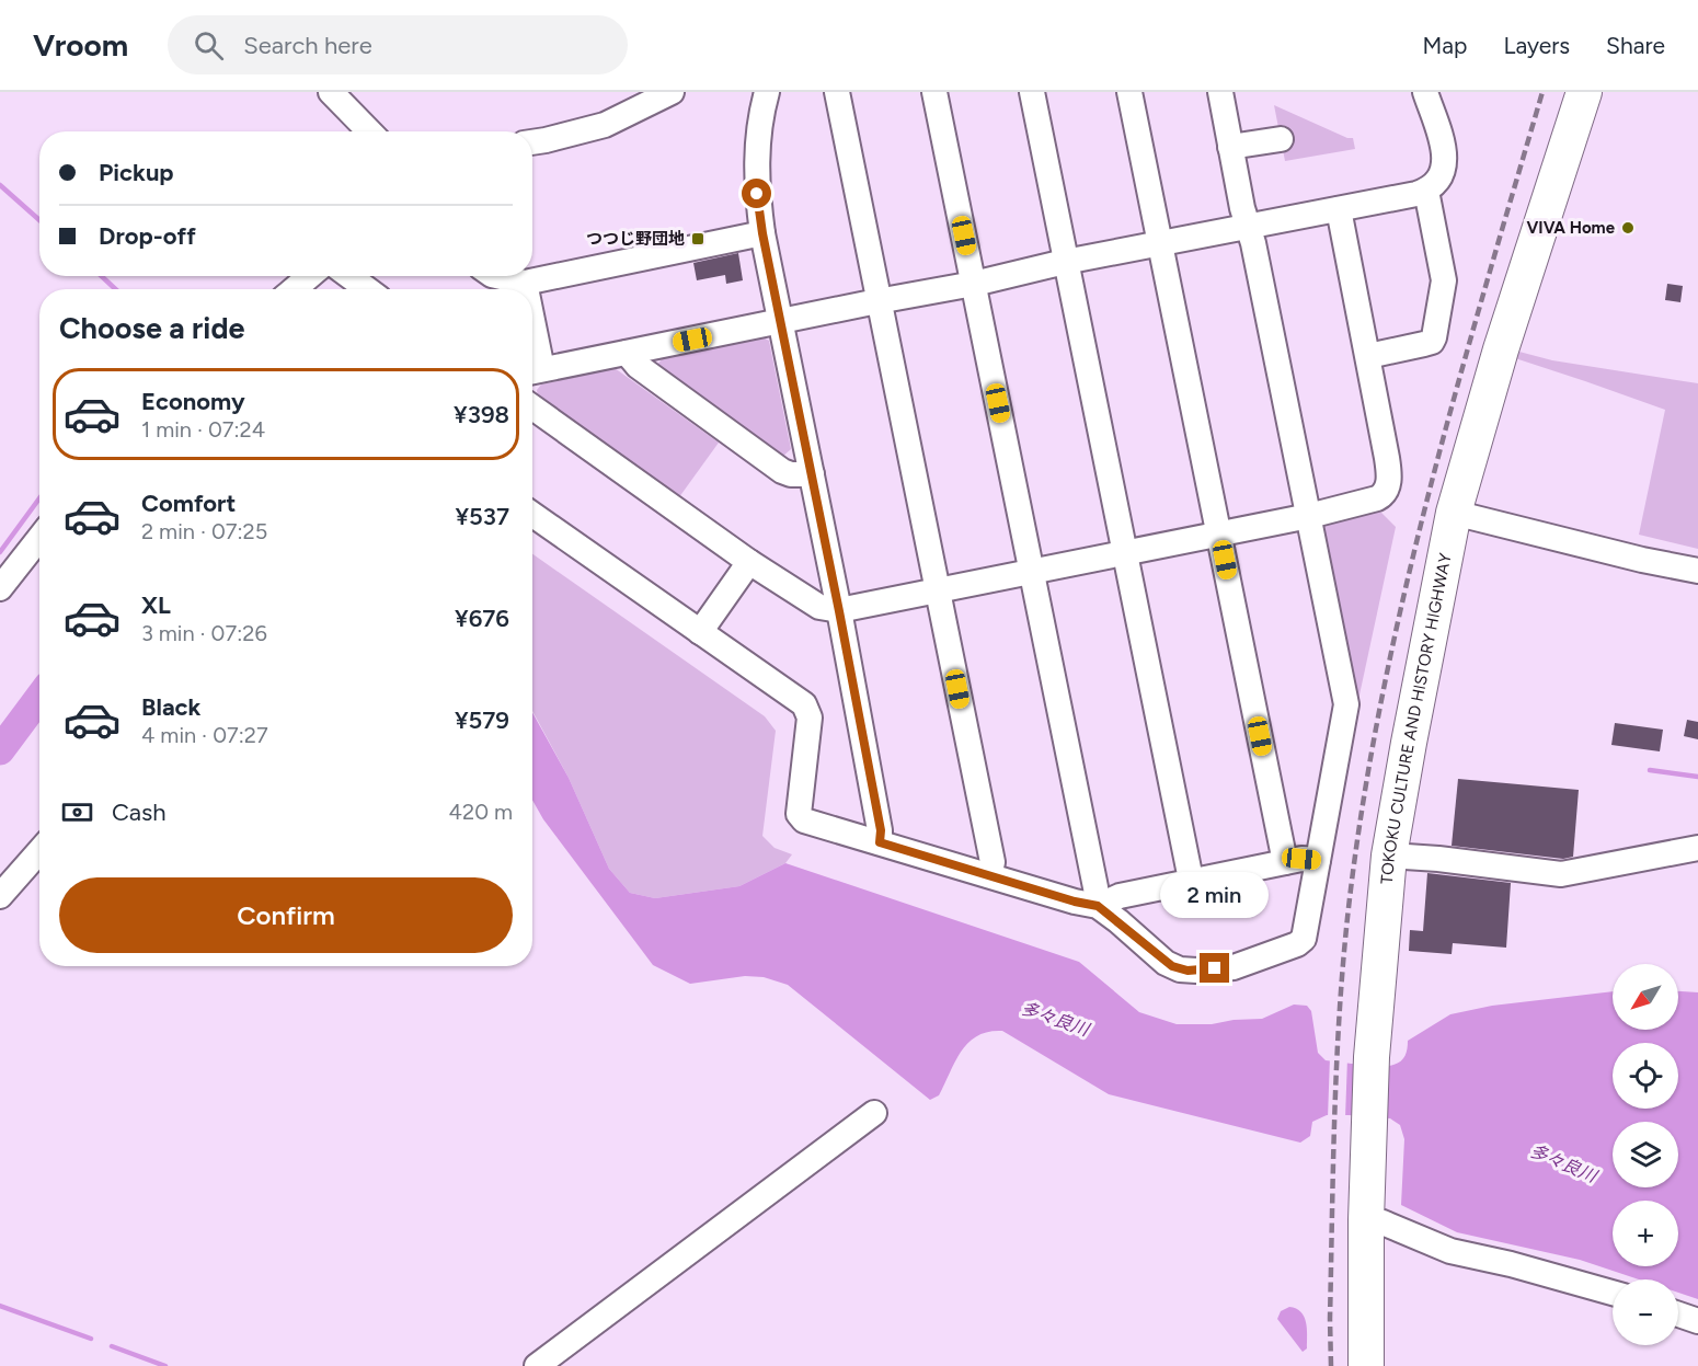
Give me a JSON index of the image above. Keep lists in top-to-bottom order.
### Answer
{
  "streets": {
    "highway": ["TOKOKU CULTURE AND HISTORY HIGHWAY"]
  },
  "water": ["多々良川"],
  "places": {
    "other": ["VIVA Home"],
    "transit": ["つつじ野団地"]
  },
  "north": "bottom left",
  "page": {
    "header": "Vroom",
    "search": "Search here",
    "nav": ["Map", "Layers", "Share"],
    "banner": ["Pickup", "Drop-off"],
    "heading": "Choose a ride",
    "list": [
      {
        "name": "Economy",
        "note": "1 min · 07:24",
        "value": "¥398"
      },
      {
        "name": "Comfort",
        "note": "2 min · 07:25",
        "value": "¥537"
      },
      {
        "name": "XL",
        "note": "3 min · 07:26",
        "value": "¥676"
      },
      {
        "name": "Black",
        "note": "4 min · 07:27",
        "value": "¥579"
      }
    ],
    "pay": ["Cash", "420 m"],
    "buttons": "Confirm",
    "bubble": "2 min",
    "map_buttons": ["+", "−"]
  }
}
